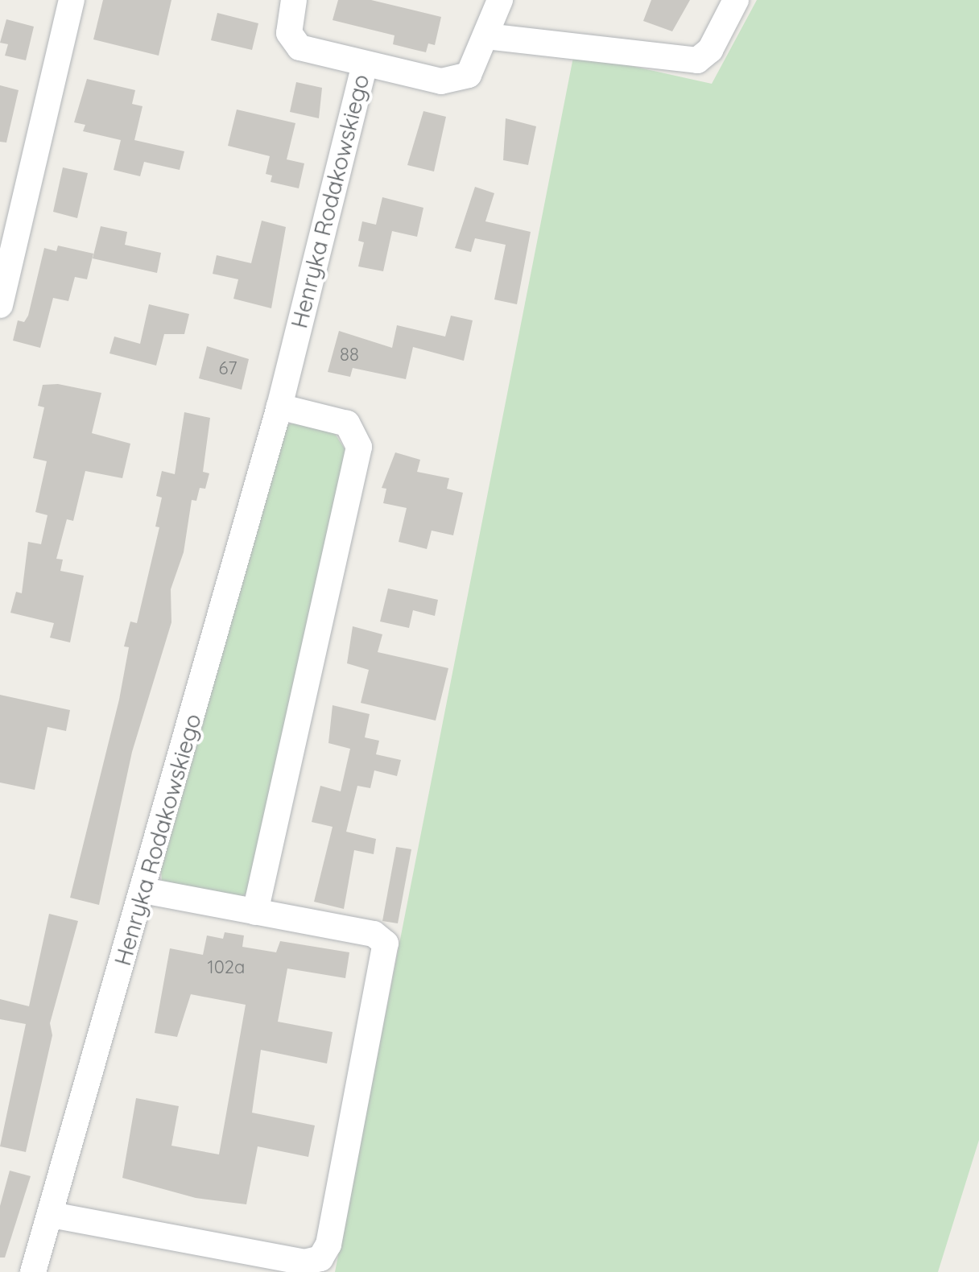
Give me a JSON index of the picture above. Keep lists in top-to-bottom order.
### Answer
{
  "streets": {
    "street": ["Henryka Rodakowskiego"]
  },
  "house_numbers": ["88", "67", "102a"]
}
